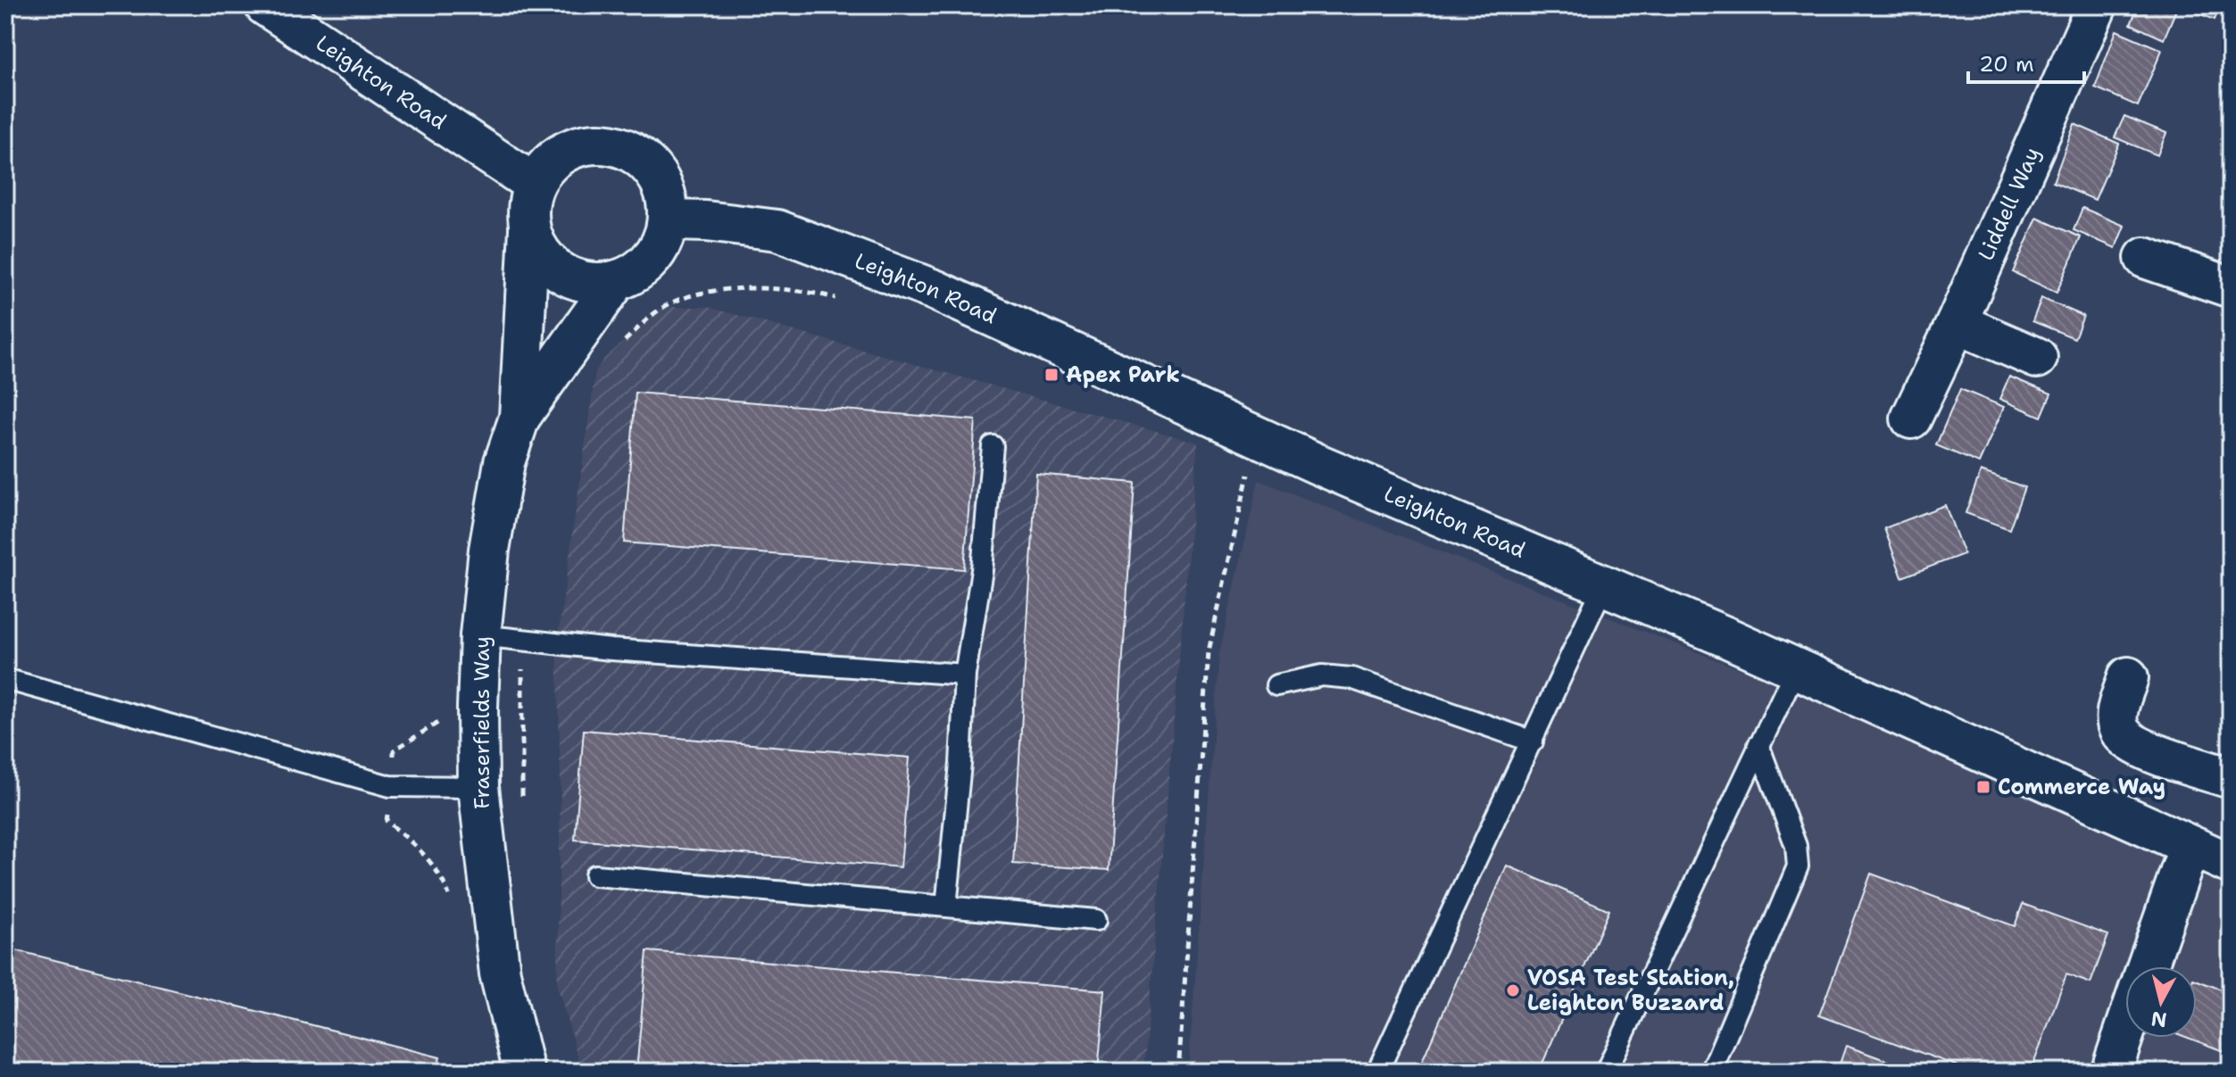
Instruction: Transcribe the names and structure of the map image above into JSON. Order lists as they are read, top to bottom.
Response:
{
  "streets": {
    "street": ["Leighton Road", "Liddell Way", "Fraserfields Way"]
  },
  "crossings": [
    ["Leighton Road", "Fraserfields Way"]
  ],
  "places": {
    "transit": ["Apex Park", "Commerce Way"],
    "other": ["VOSA Test Station, Leighton Buzzard"]
  },
  "scale_bar": "20 m",
  "north": "bottom"
}
